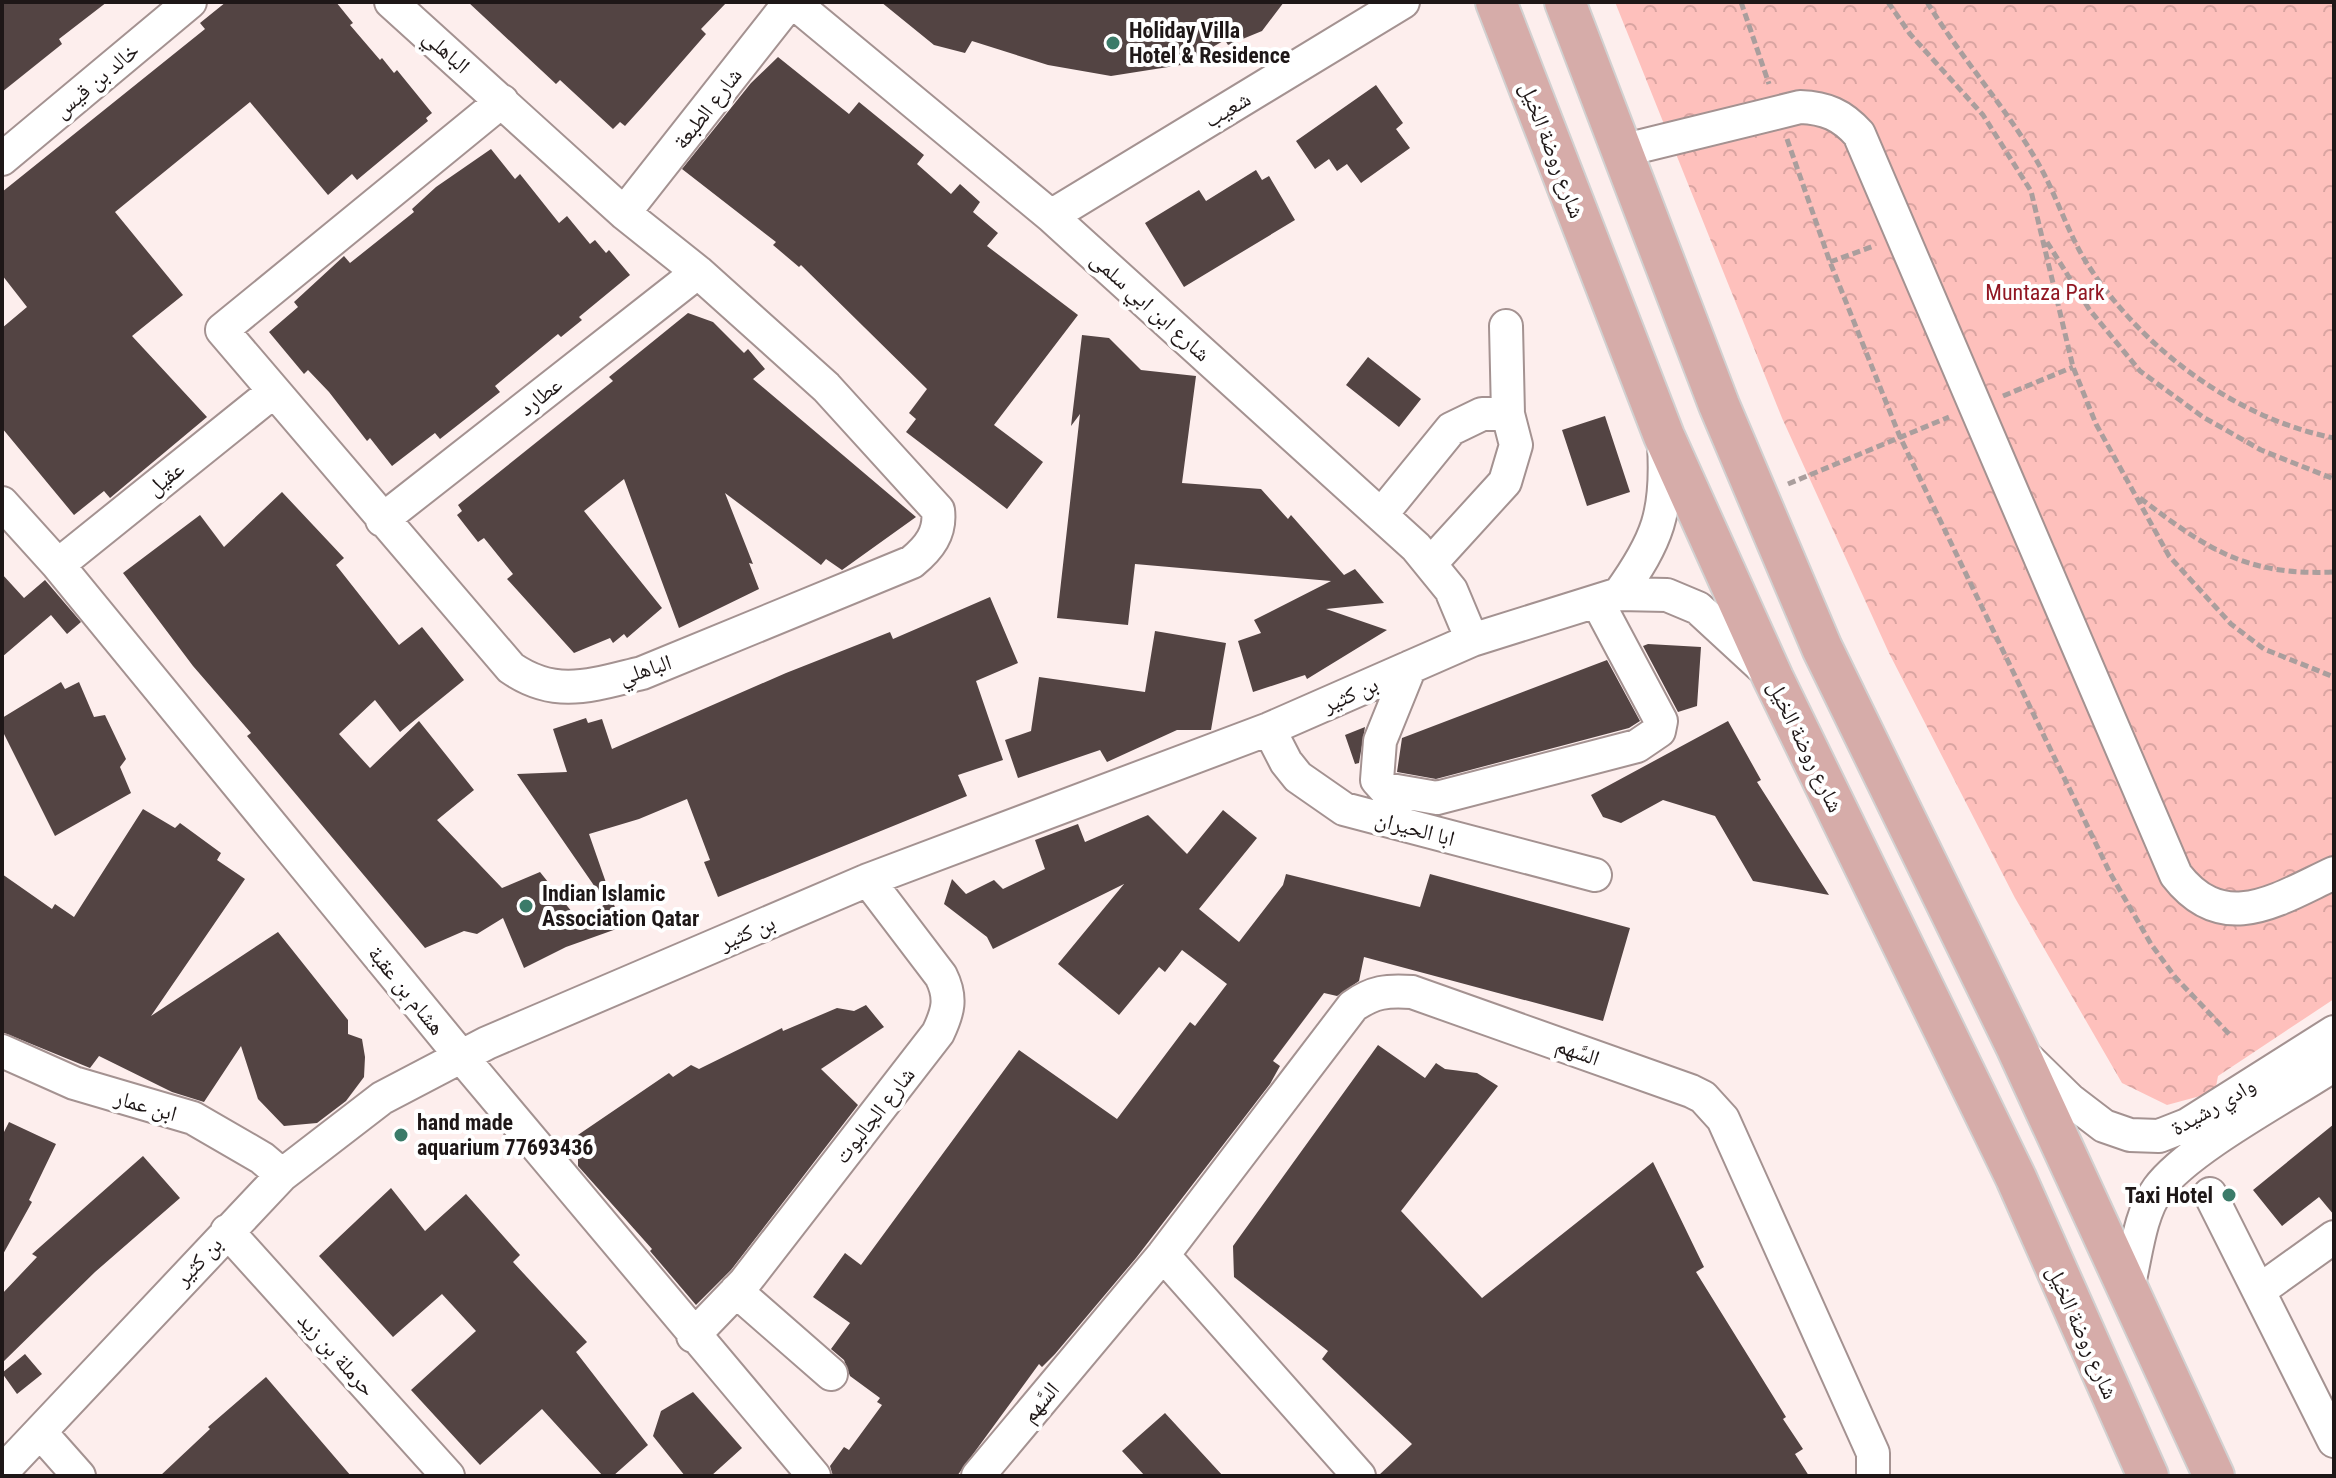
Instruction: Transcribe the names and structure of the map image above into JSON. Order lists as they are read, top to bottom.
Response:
{
  "streets": {
    "main road": ["شارع روضة الخيل"],
    "street": [
      "الباهلي",
      "خالد بن قيس",
      "شارع الطبعة",
      "شعيب",
      "شارع ابن ابي سلمى",
      "عطارد",
      "عقيل",
      "بن كثير",
      "ابا الحيران",
      "هشام بن عقبة",
      "السَّهم",
      "ابن عمار",
      "وادي رشيدة",
      "شارع الجالبوت",
      "حرملة بن زيد"
    ]
  },
  "crossings": [
    ["الباهلي", "شارع الطبعة"],
    ["الباهلي", "عطارد"],
    ["الباهلي", "عقيل"],
    ["شارع الطبعة", "شارع ابن ابي سلمى"],
    ["شعيب", "شارع ابن ابي سلمى"],
    ["شارع روضة الخيل", "بن كثير"],
    ["شارع ابن ابي سلمى", "بن كثير"],
    ["عقيل", "هشام بن عقبة"],
    ["بن كثير", "ابا الحيران"],
    ["بن كثير", "هشام بن عقبة"],
    ["بن كثير", "ابن عمار"],
    ["بن كثير", "شارع الجالبوت"],
    ["بن كثير", "حرملة بن زيد"],
    ["هشام بن عقبة", "شارع الجالبوت"]
  ],
  "parks": ["Muntaza Park"],
  "places": [
    "Holiday Villa Hotel & Residence",
    "Indian Islamic Association Qatar",
    "hand made aquarium 77693436",
    "Taxi Hotel"
  ]
}
